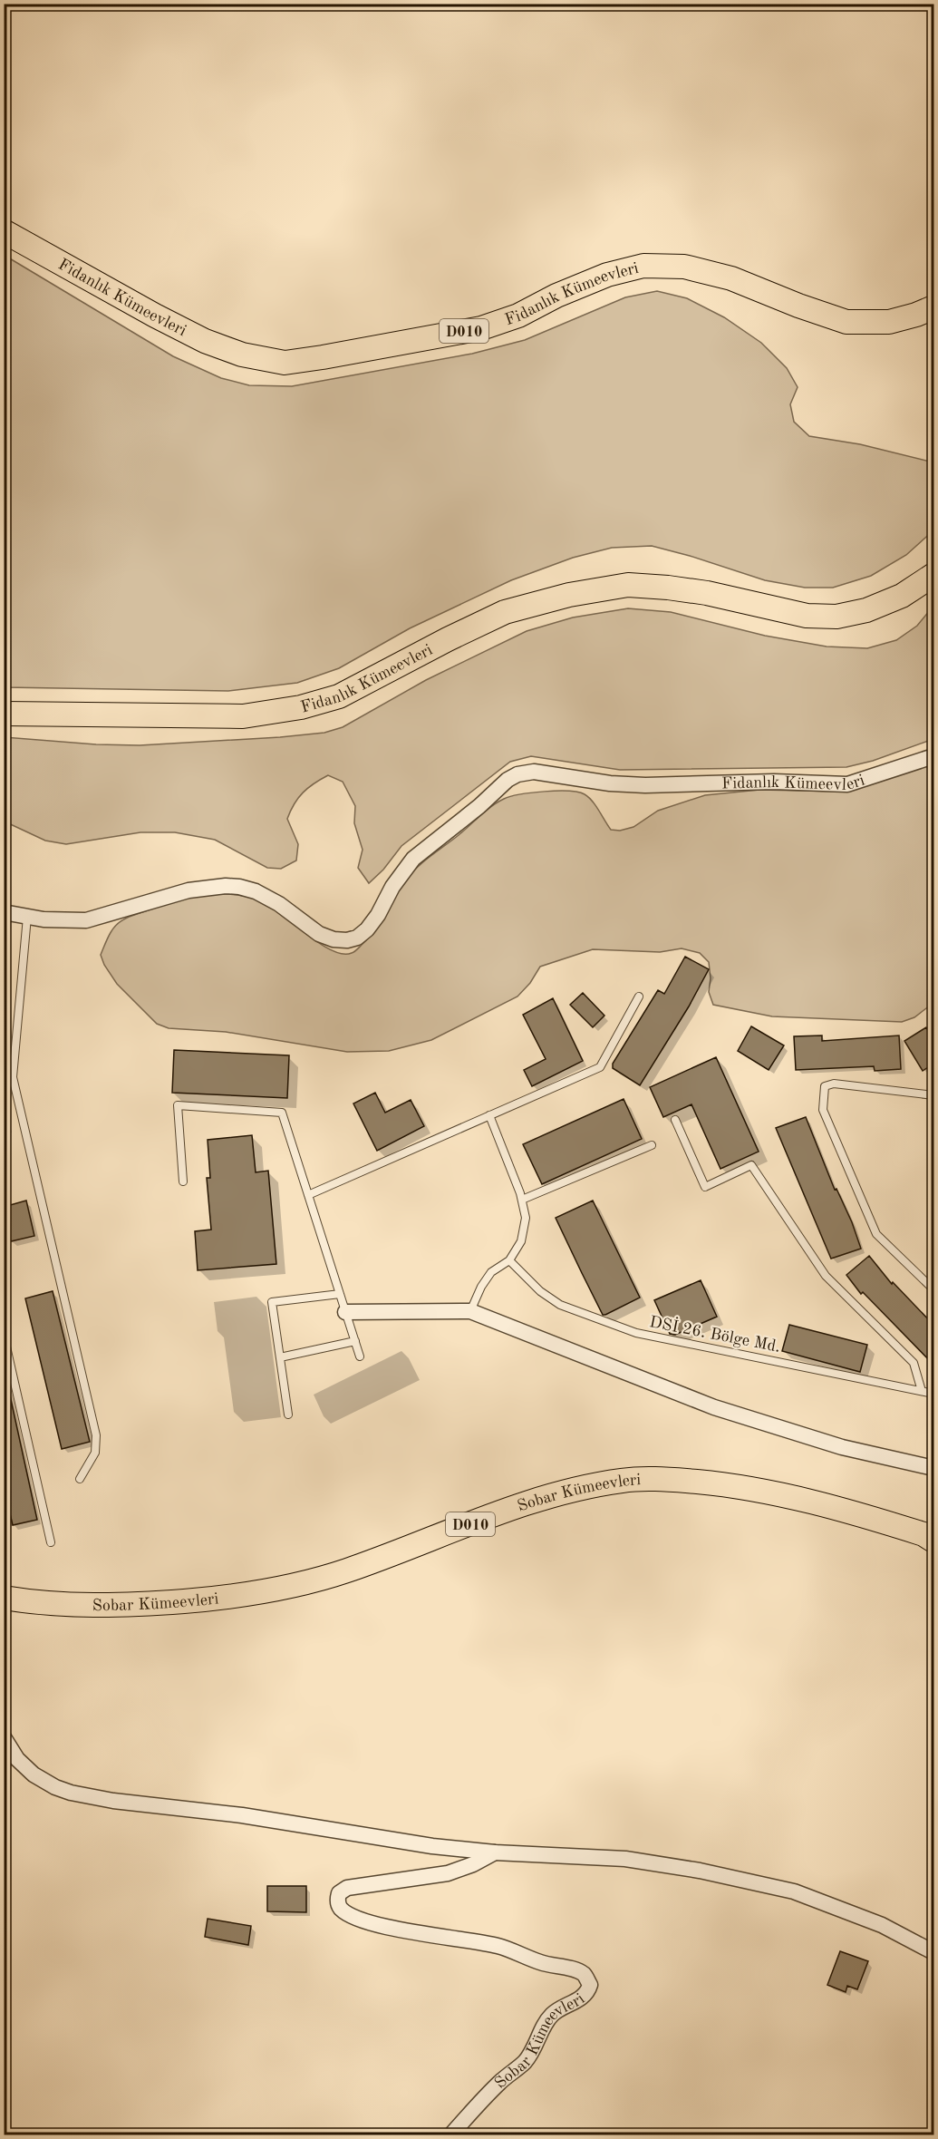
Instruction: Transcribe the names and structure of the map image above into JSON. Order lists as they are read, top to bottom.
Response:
{
  "streets": {
    "main road": ["Fidanlık Kümeevleri", "D010", "Sobar Kümeevleri"],
    "lane": ["DSİ 26. Bölge Md."]
  }
}
